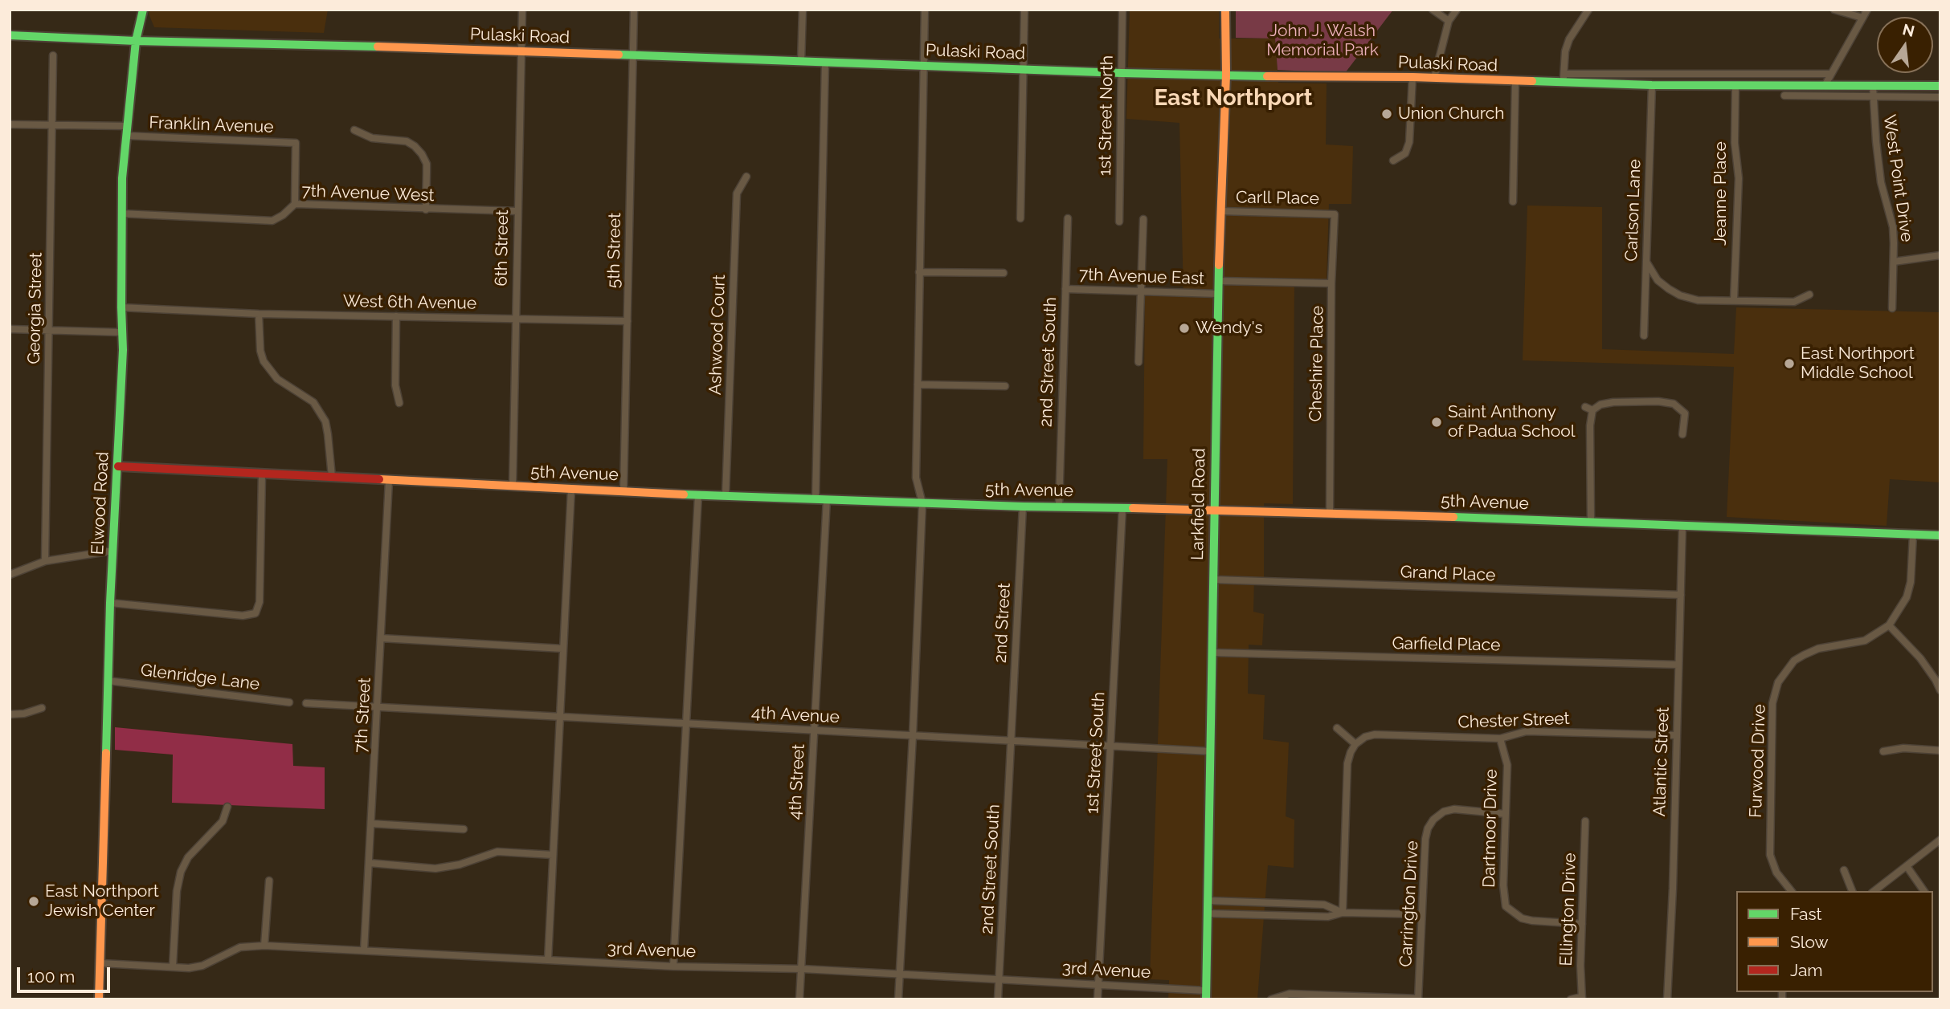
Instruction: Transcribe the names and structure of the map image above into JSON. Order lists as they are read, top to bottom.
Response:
{
  "streets": {
    "main road": [
      "Pulaski Road",
      "5th Avenue",
      "Elwood Road",
      "Larkfield Road"
    ],
    "street": [
      "1st Street North",
      "Franklin Avenue",
      "West Point Drive",
      "7th Avenue West",
      "Jeanne Place",
      "Carll Place",
      "Carlson Lane",
      "6th Street",
      "5th Street",
      "7th Avenue East",
      "West 6th Avenue",
      "Georgia Street",
      "Ashwood Court",
      "2nd Street South",
      "Cheshire Place",
      "Grand Place",
      "2nd Street",
      "Garfield Place",
      "Glenridge Lane",
      "7th Street",
      "4th Avenue",
      "Chester Street",
      "1st Street South",
      "Furwood Drive",
      "Atlantic Street",
      "4th Street",
      "Dartmoor Drive",
      "Carrington Drive",
      "Ellington Drive",
      "3rd Avenue"
    ]
  },
  "crossings": [
    ["Pulaski Road", "1st Street North"],
    ["Pulaski Road", "West Point Drive"],
    ["Pulaski Road", "Jeanne Place"],
    ["Pulaski Road", "Carlson Lane"],
    ["Pulaski Road", "6th Street"],
    ["Pulaski Road", "5th Street"],
    ["Pulaski Road", "Elwood Road"],
    ["Pulaski Road", "Larkfield Road"],
    ["Franklin Avenue", "7th Avenue West"],
    ["Franklin Avenue", "Georgia Street"],
    ["Franklin Avenue", "Elwood Road"],
    ["7th Avenue West", "6th Street"],
    ["7th Avenue West", "Elwood Road"],
    ["Carll Place", "Cheshire Place"],
    ["Carll Place", "Larkfield Road"],
    ["6th Street", "West 6th Avenue"],
    ["6th Street", "5th Avenue"],
    ["5th Street", "West 6th Avenue"],
    ["5th Street", "5th Avenue"],
    ["7th Avenue East", "2nd Street South"],
    ["7th Avenue East", "Larkfield Road"],
    ["West 6th Avenue", "Elwood Road"],
    ["Ashwood Court", "5th Avenue"],
    ["2nd Street South", "5th Avenue"],
    ["2nd Street South", "2nd Street"],
    ["2nd Street South", "4th Avenue"],
    ["2nd Street South", "3rd Avenue"],
    ["Cheshire Place", "5th Avenue"],
    ["5th Avenue", "Elwood Road"],
    ["5th Avenue", "Larkfield Road"],
    ["5th Avenue", "2nd Street"],
    ["5th Avenue", "7th Street"],
    ["5th Avenue", "1st Street South"],
    ["5th Avenue", "Furwood Drive"],
    ["5th Avenue", "Atlantic Street"],
    ["5th Avenue", "4th Street"],
    ["Elwood Road", "Glenridge Lane"],
    ["Elwood Road", "3rd Avenue"],
    ["Larkfield Road", "Grand Place"],
    ["Larkfield Road", "Garfield Place"],
    ["Larkfield Road", "4th Avenue"],
    ["Larkfield Road", "3rd Avenue"],
    ["Grand Place", "Atlantic Street"],
    ["2nd Street", "4th Avenue"],
    ["Garfield Place", "Atlantic Street"],
    ["7th Street", "4th Avenue"],
    ["7th Street", "3rd Avenue"],
    ["4th Avenue", "1st Street South"],
    ["4th Avenue", "4th Street"],
    ["Chester Street", "Atlantic Street"],
    ["Chester Street", "Dartmoor Drive"],
    ["1st Street South", "3rd Avenue"],
    ["4th Street", "3rd Avenue"],
    ["Dartmoor Drive", "Carrington Drive"],
    ["Dartmoor Drive", "Ellington Drive"]
  ],
  "districts": ["East Northport"],
  "parks": ["John J. Walsh Memorial Park"],
  "places": [
    "Union Church",
    "Wendy's",
    "East Northport Middle School",
    "Saint Anthony of Padua School",
    "East Northport Jewish Center"
  ],
  "legend": ["Fast", "Slow", "Jam"],
  "scale_bar": "100 m",
  "north": "top"
}
